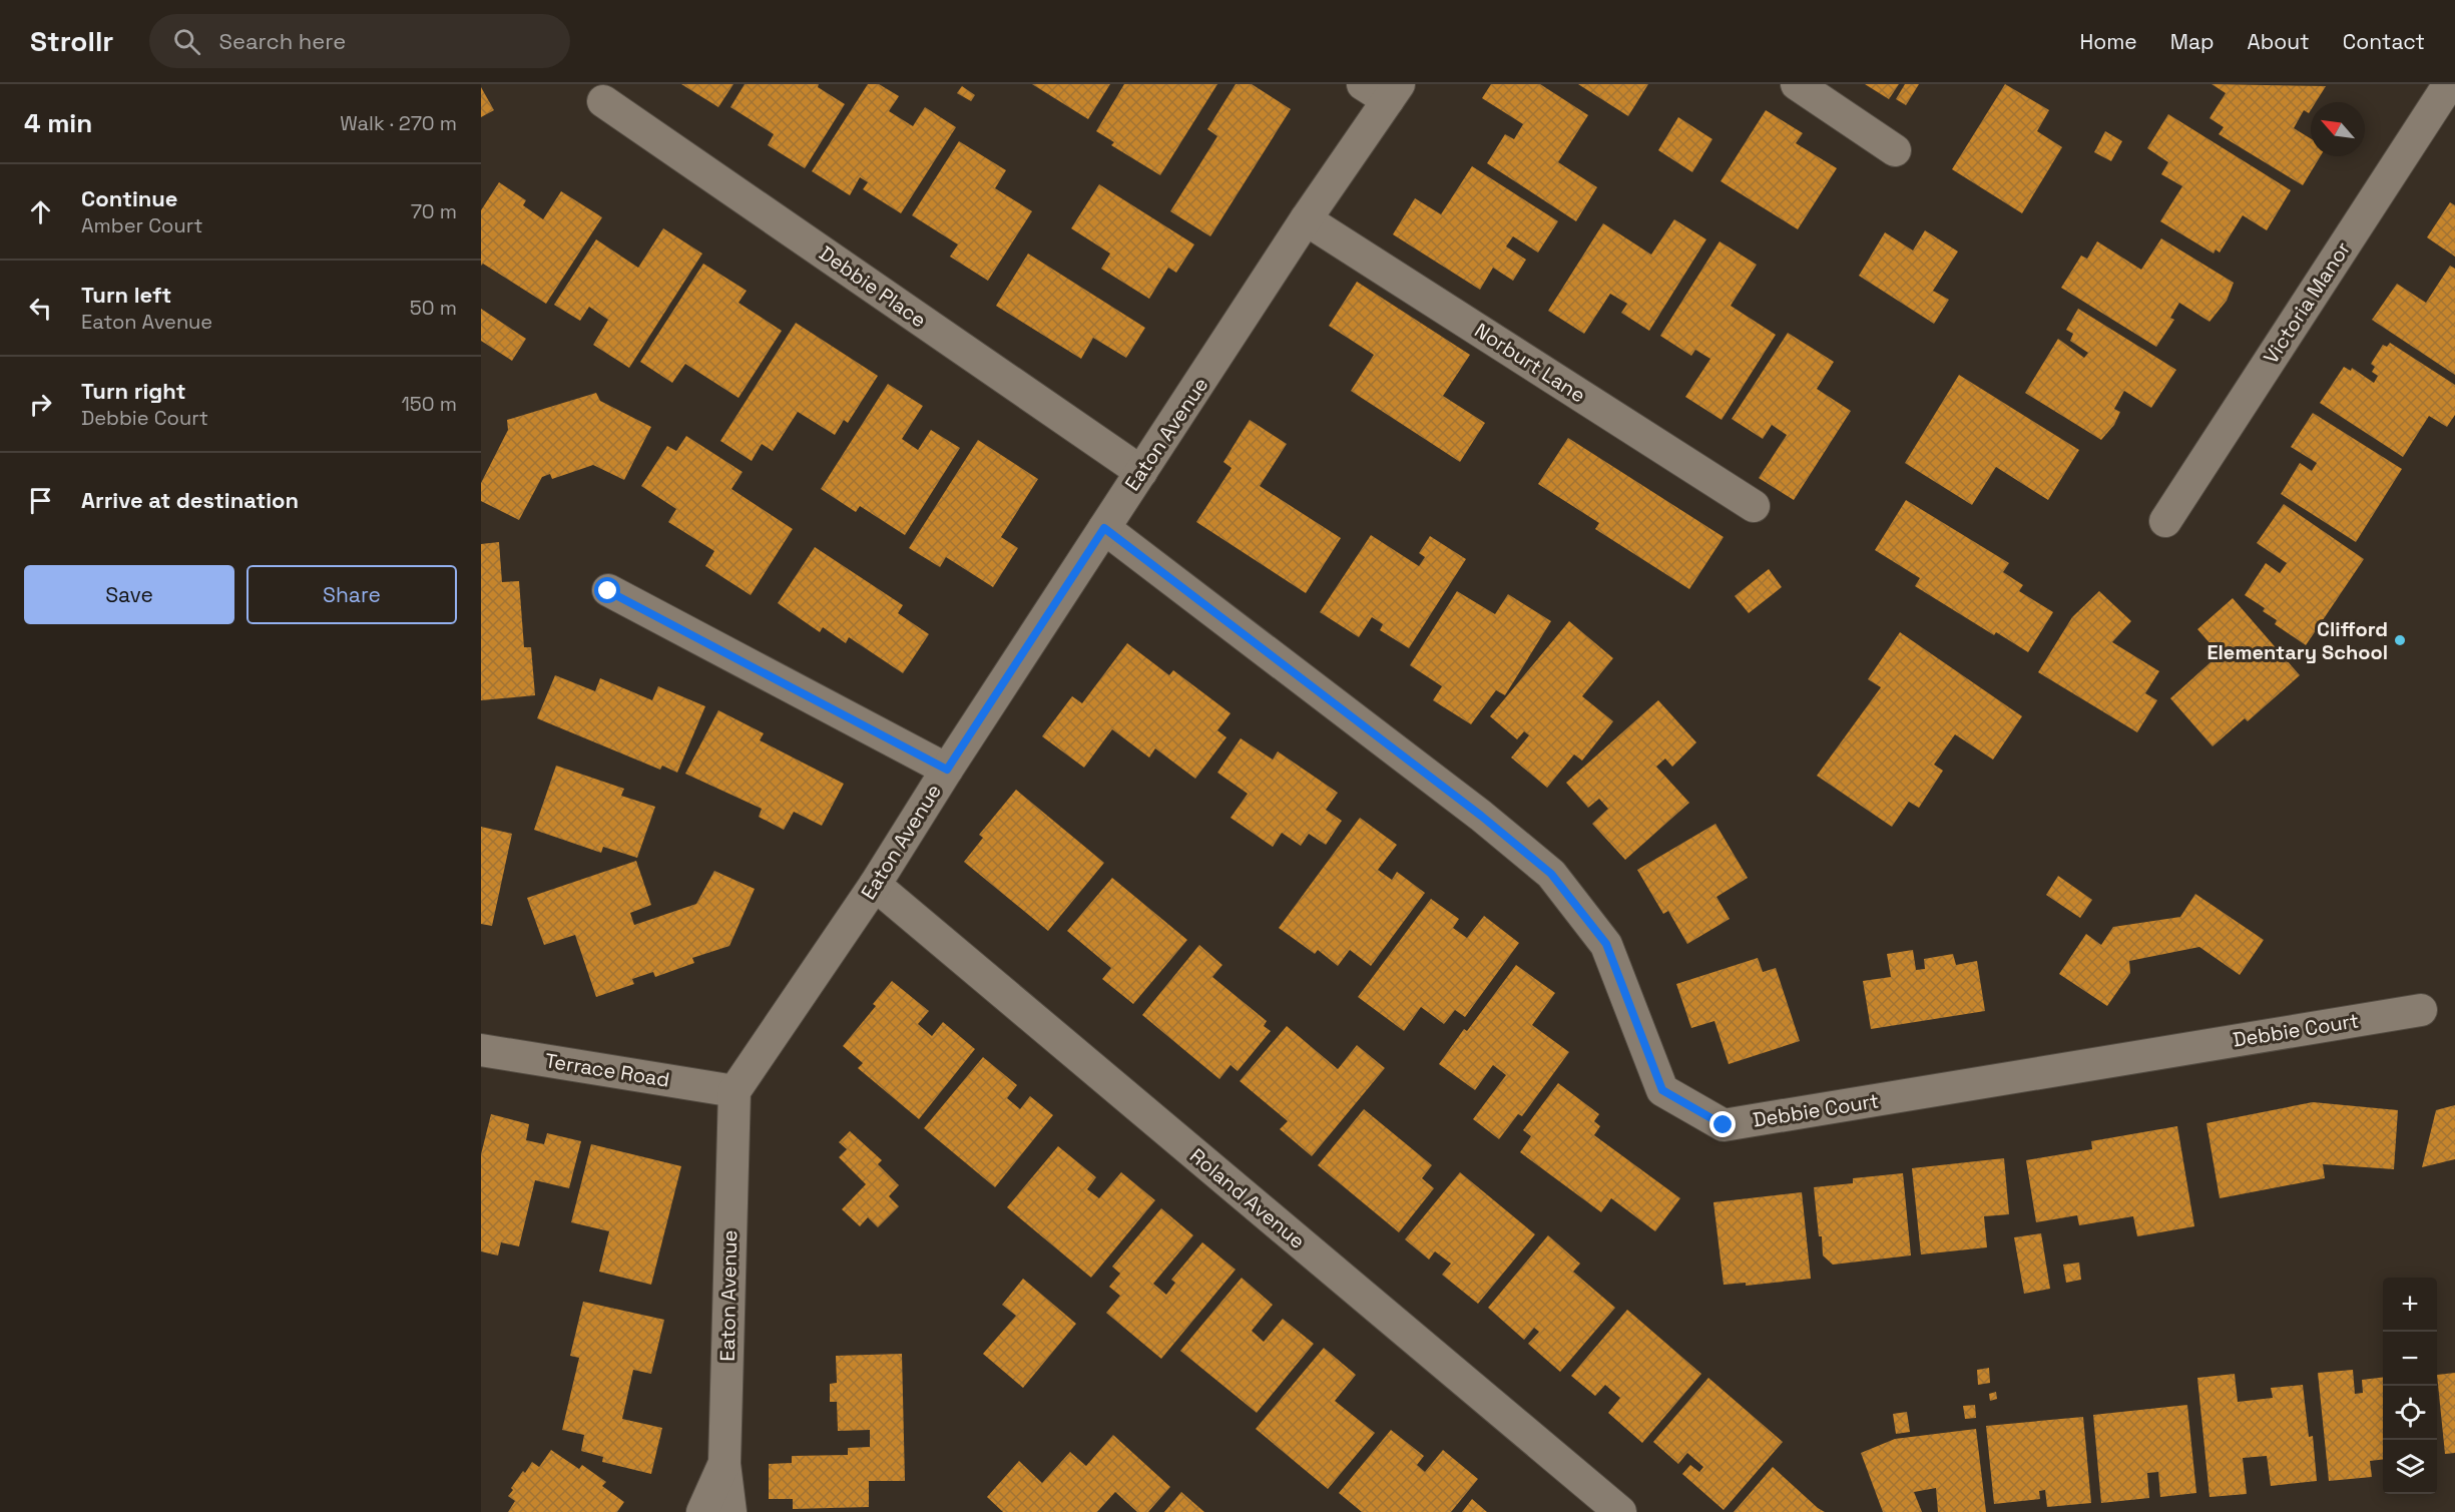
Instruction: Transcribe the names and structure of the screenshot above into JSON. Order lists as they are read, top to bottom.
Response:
{
  "streets": {
    "street": [
      "Debbie Place",
      "Victoria Manor",
      "Norburt Lane",
      "Eaton Avenue",
      "Debbie Court",
      "Terrace Road",
      "Roland Avenue"
    ]
  },
  "crossings": [
    ["Debbie Place", "Eaton Avenue"],
    ["Norburt Lane", "Eaton Avenue"],
    ["Eaton Avenue", "Debbie Court"],
    ["Eaton Avenue", "Terrace Road"],
    ["Eaton Avenue", "Roland Avenue"]
  ],
  "places": ["Clifford Elementary School"],
  "north": "top left",
  "page": {
    "header": "Strollr",
    "search": "Search here",
    "nav": [
      "Home",
      "Map",
      "About",
      "Contact"
    ],
    "heading": ["4 min", "Walk · 270 m"],
    "list": [
      ["Continue", "Amber Court", "70 m"],
      ["Turn left", "Eaton Avenue", "50 m"],
      ["Turn right", "Debbie Court", "150 m"],
      "Arrive at destination"
    ],
    "buttons": ["Save", "Share"],
    "map_buttons": ["+", "−"]
  }
}
